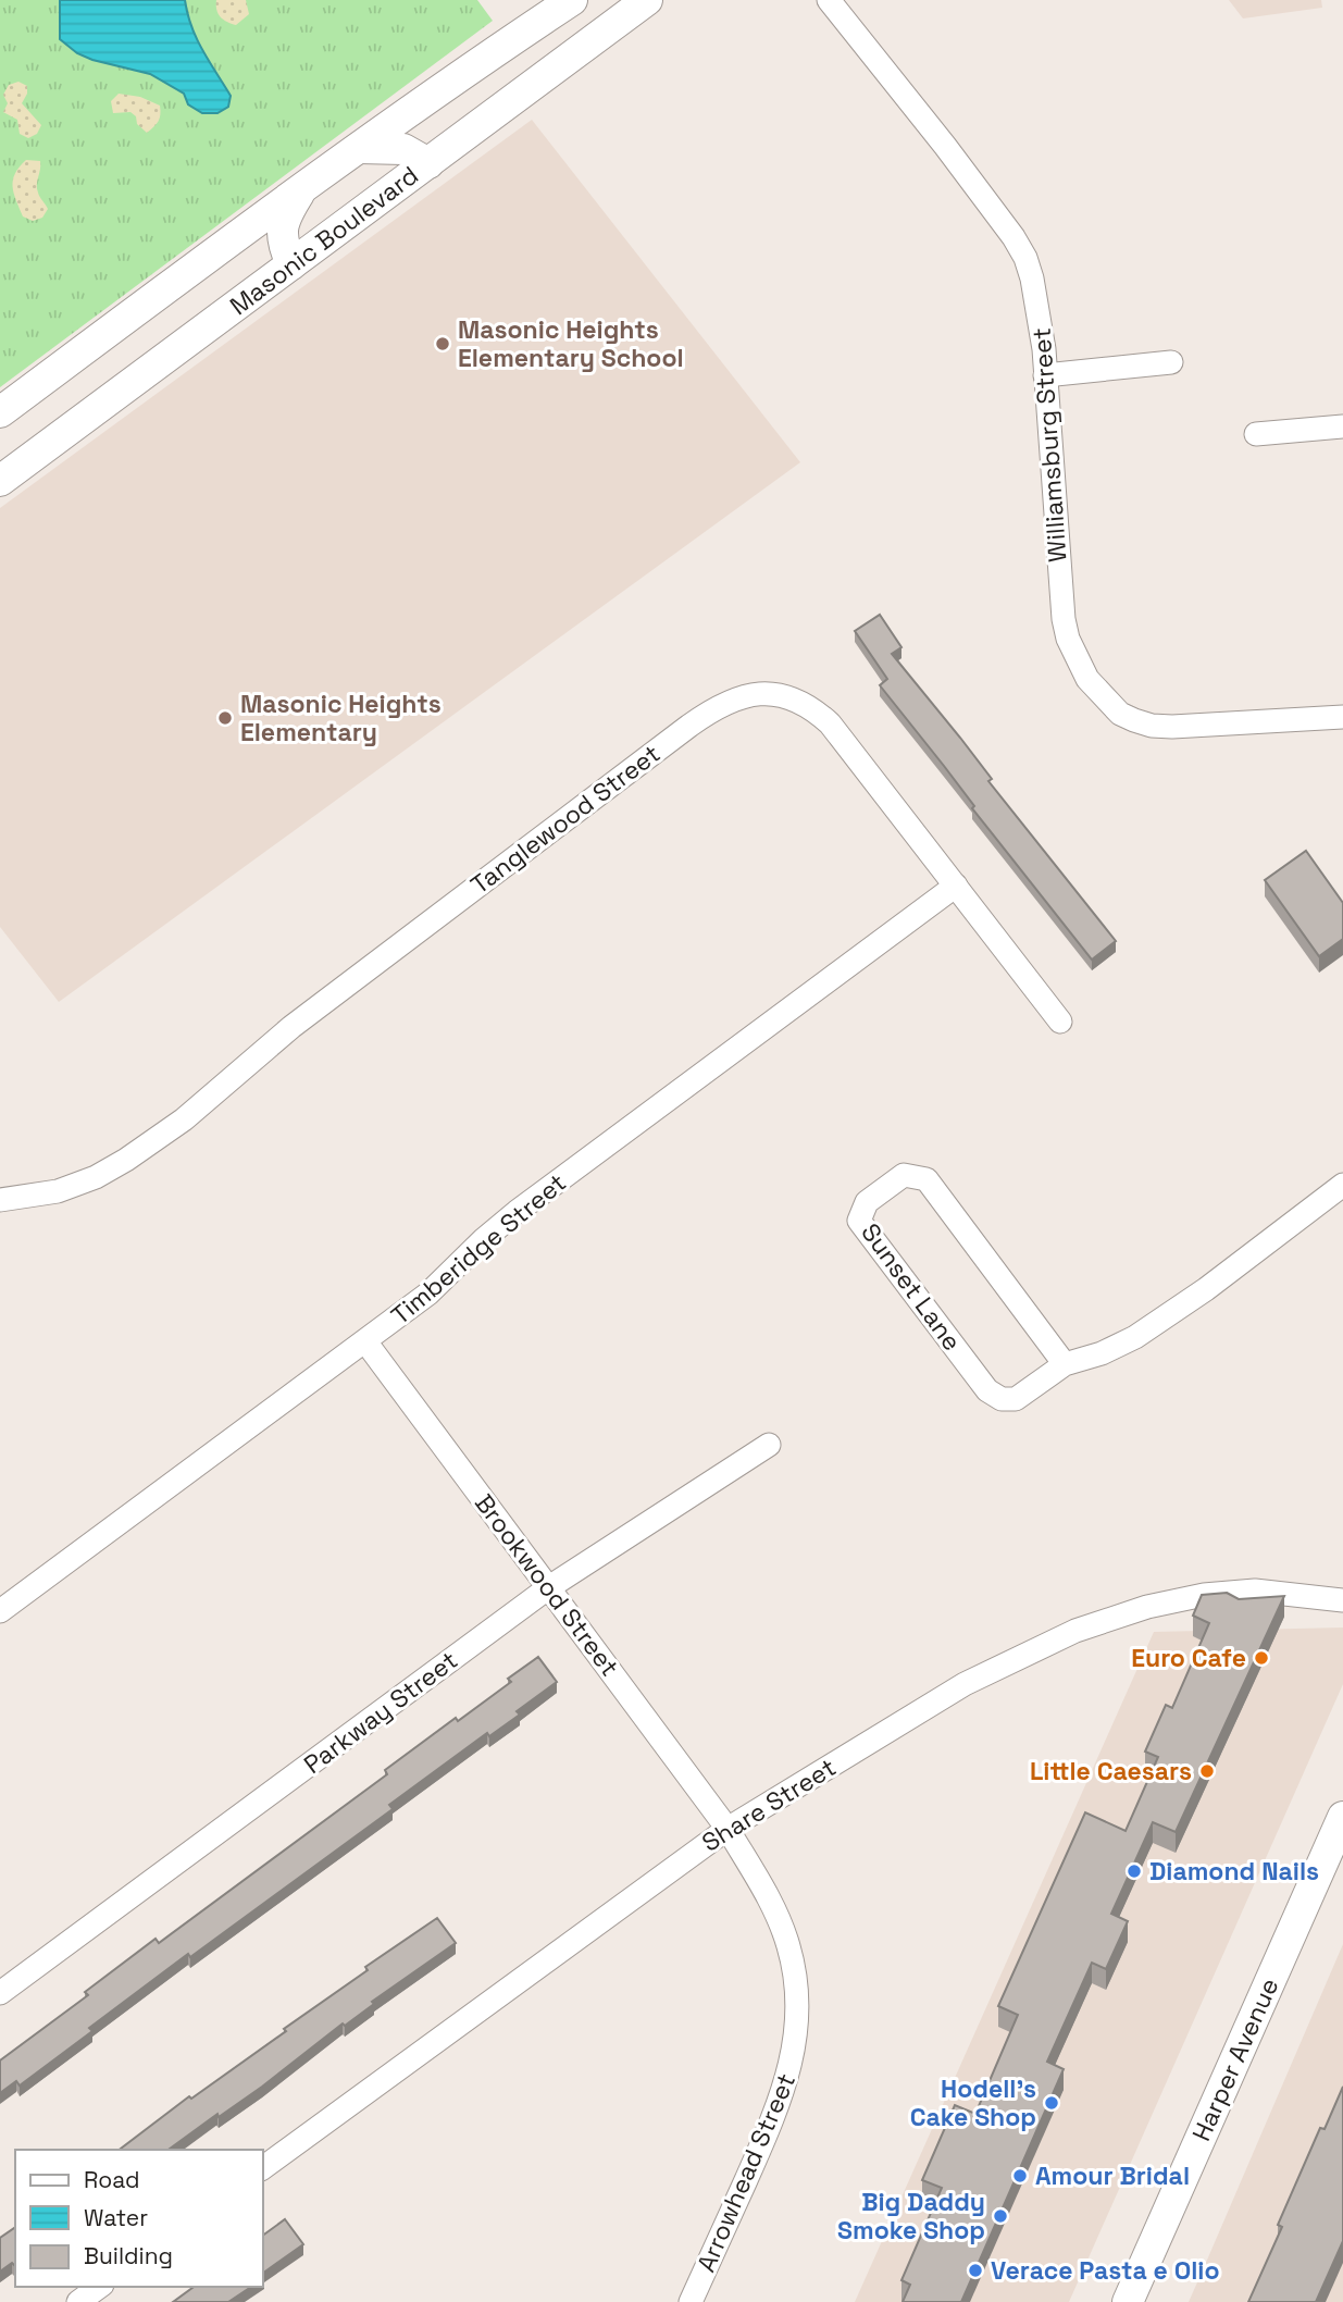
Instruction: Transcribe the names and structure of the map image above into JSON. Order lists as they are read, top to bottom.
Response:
{
  "streets": {
    "main road": ["Masonic Boulevard", "Harper Avenue"],
    "street": [
      "Williamsburg Street",
      "Tanglewood Street",
      "Timberidge Street",
      "Sunset Lane",
      "Brookwood Street",
      "Parkway Street",
      "Share Street",
      "Arrowhead Street"
    ]
  },
  "crossings": [
    ["Tanglewood Street", "Timberidge Street"],
    ["Timberidge Street", "Brookwood Street"],
    ["Brookwood Street", "Parkway Street"],
    ["Brookwood Street", "Share Street"],
    ["Brookwood Street", "Arrowhead Street"],
    ["Share Street", "Arrowhead Street"]
  ],
  "places": [
    "Masonic Heights Elementary School",
    "Masonic Heights Elementary",
    "Euro Cafe",
    "Little Caesars",
    "Diamond Nails",
    "Hodell's Cake Shop",
    "Amour Bridal",
    "Big Daddy Smoke Shop",
    "Verace Pasta e Olio"
  ],
  "legend": ["Road", "Water", "Building"]
}
